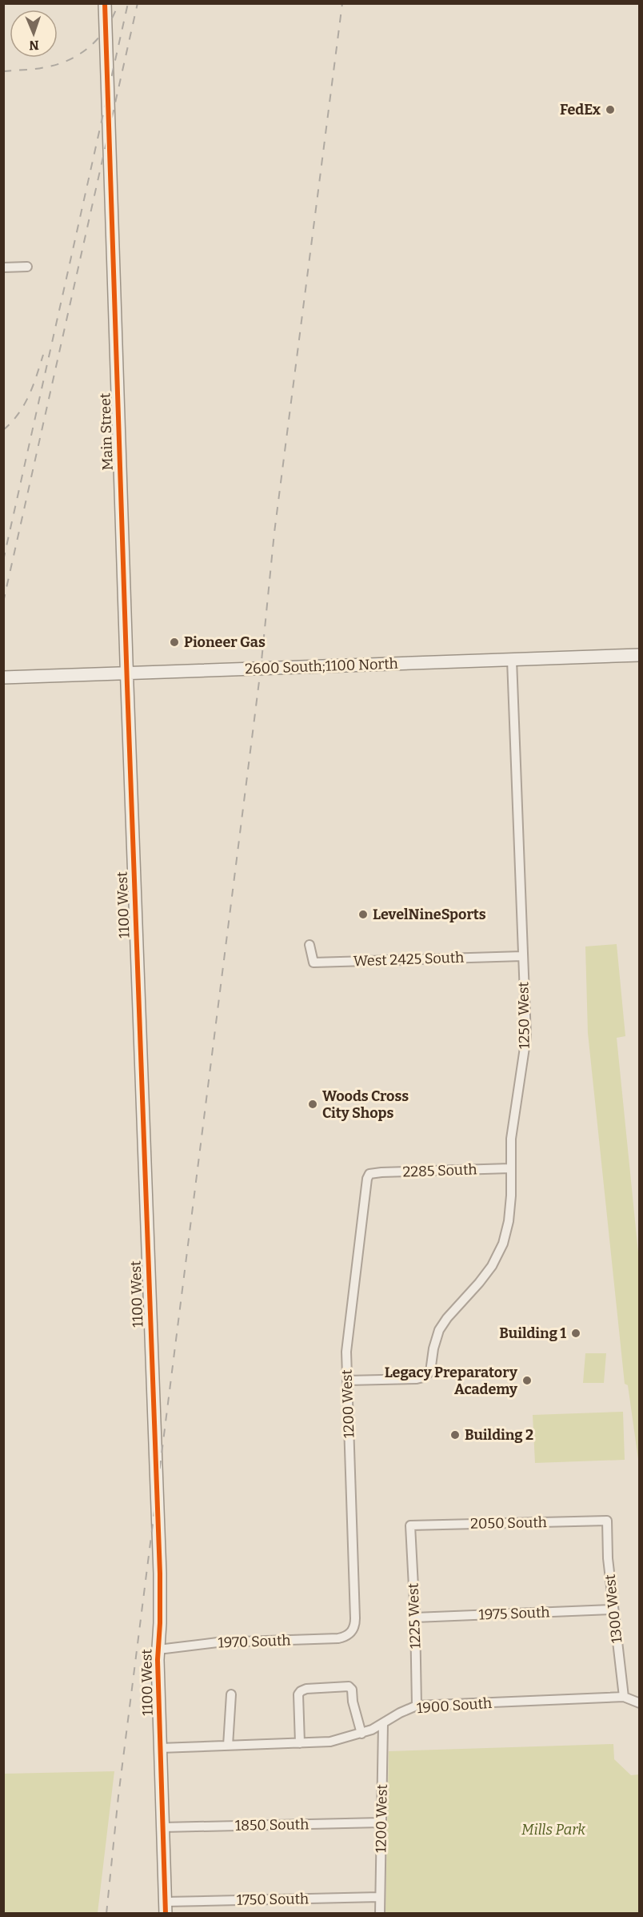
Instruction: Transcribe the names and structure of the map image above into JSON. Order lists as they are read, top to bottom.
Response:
{
  "streets": {
    "street": [
      "Main Street",
      "2600 South;1100 North",
      "1100 West",
      "West 2425 South",
      "1250 West",
      "2285 South",
      "1200 West",
      "2050 South",
      "1300 West",
      "1975 South",
      "1225 West",
      "1970 South",
      "1900 South",
      "1850 South",
      "1750 South"
    ]
  },
  "crossings": [
    ["Main Street", "2600 South;1100 North"],
    ["Main Street", "1100 West"],
    ["2600 South;1100 North", "1100 West"],
    ["2600 South;1100 North", "1250 West"],
    ["1100 West", "1970 South"],
    ["1100 West", "1900 South"],
    ["1100 West", "1850 South"],
    ["1100 West", "1750 South"],
    ["West 2425 South", "1250 West"],
    ["1250 West", "2285 South"],
    ["1250 West", "1200 West"],
    ["2285 South", "1200 West"],
    ["1200 West", "1970 South"],
    ["1200 West", "1900 South"],
    ["1200 West", "1850 South"],
    ["1200 West", "1750 South"],
    ["2050 South", "1300 West"],
    ["2050 South", "1225 West"],
    ["1300 West", "1975 South"],
    ["1300 West", "1900 South"],
    ["1975 South", "1225 West"],
    ["1225 West", "1900 South"]
  ],
  "parks": ["Mills Park"],
  "places": [
    "FedEx",
    "Pioneer Gas",
    "LevelNineSports",
    "Woods Cross City Shops",
    "Building 1",
    "Legacy Preparatory Academy",
    "Building 2"
  ],
  "north": "bottom"
}
